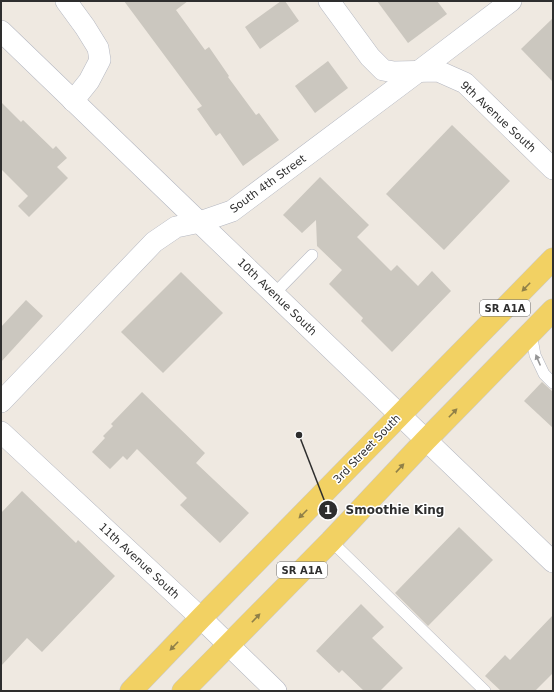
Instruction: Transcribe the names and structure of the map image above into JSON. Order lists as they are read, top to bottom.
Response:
{
  "streets": {
    "main road": ["SR A1A", "3rd Street South"],
    "street": [
      "9th Avenue South",
      "South 4th Street",
      "10th Avenue South",
      "11th Avenue South"
    ]
  },
  "crossings": [
    ["9th Avenue South", "South 4th Street"],
    ["South 4th Street", "10th Avenue South"],
    ["10th Avenue South", "SR A1A"],
    ["10th Avenue South", "3rd Street South"],
    ["SR A1A", "11th Avenue South"],
    ["3rd Street South", "11th Avenue South"]
  ],
  "places": ["Smoothie King"]
}
